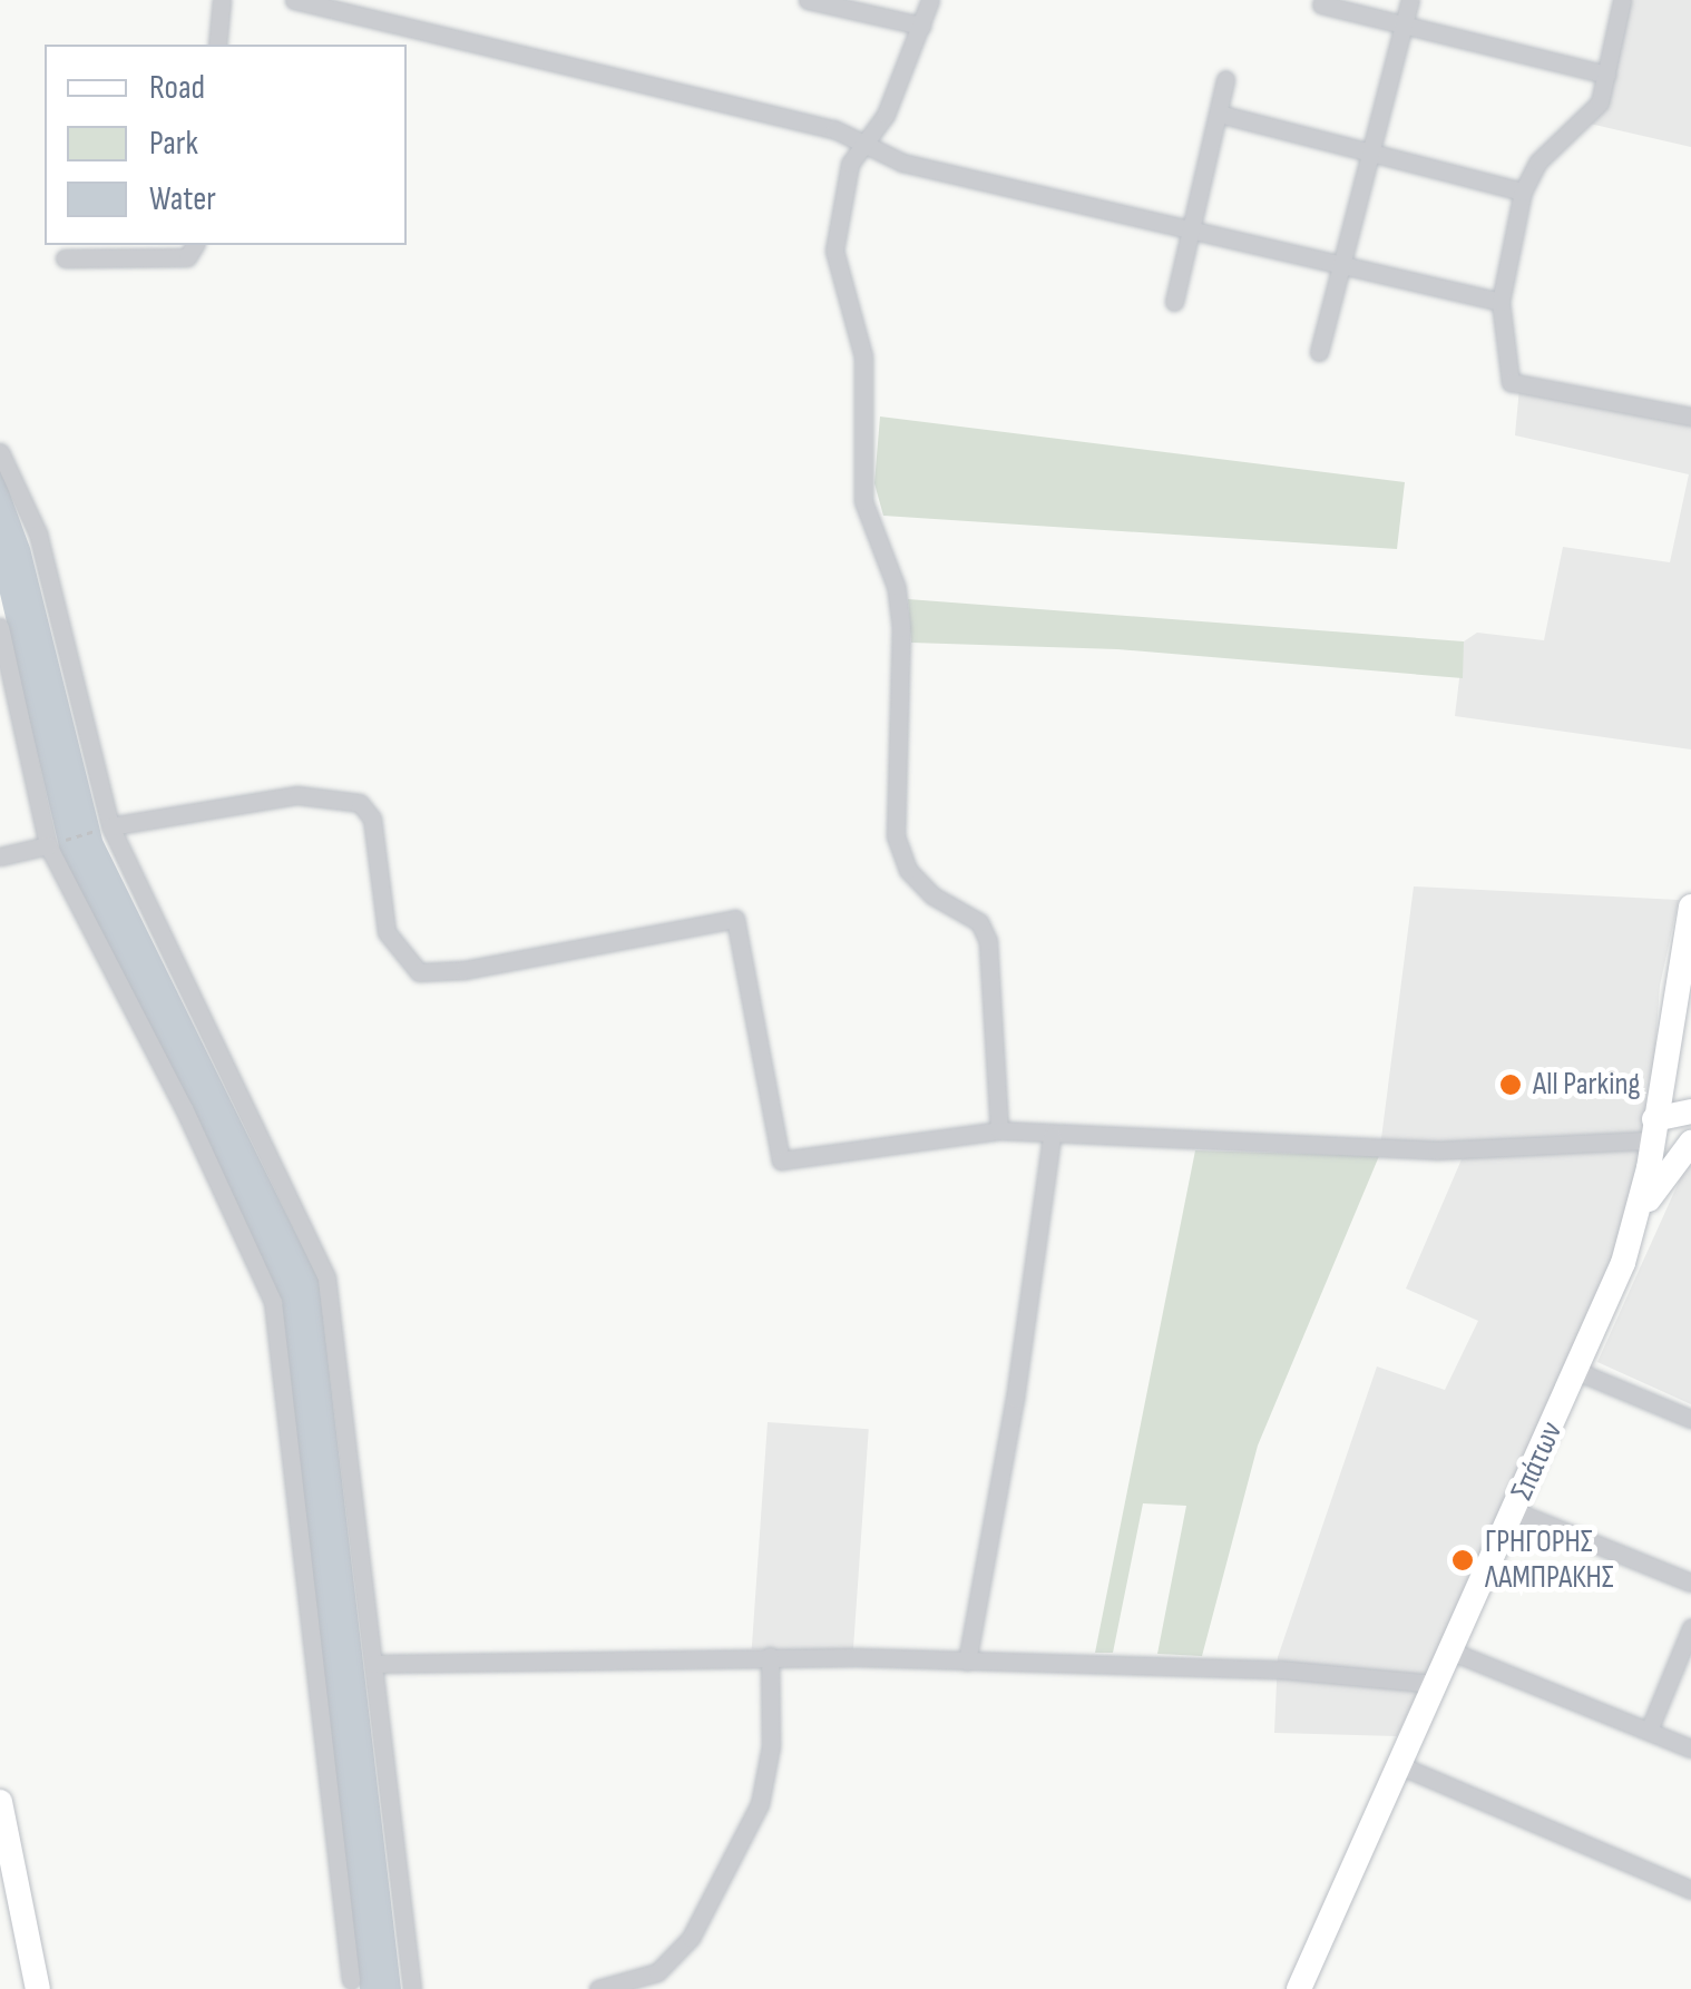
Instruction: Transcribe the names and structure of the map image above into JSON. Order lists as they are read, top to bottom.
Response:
{
  "streets": {
    "main road": ["Σπάτων"]
  },
  "places": ["All Parking", "ΓΡΗΓΟΡΗΣ ΛΑΜΠΡΑΚΗΣ"],
  "legend": ["Road", "Park", "Water"]
}
